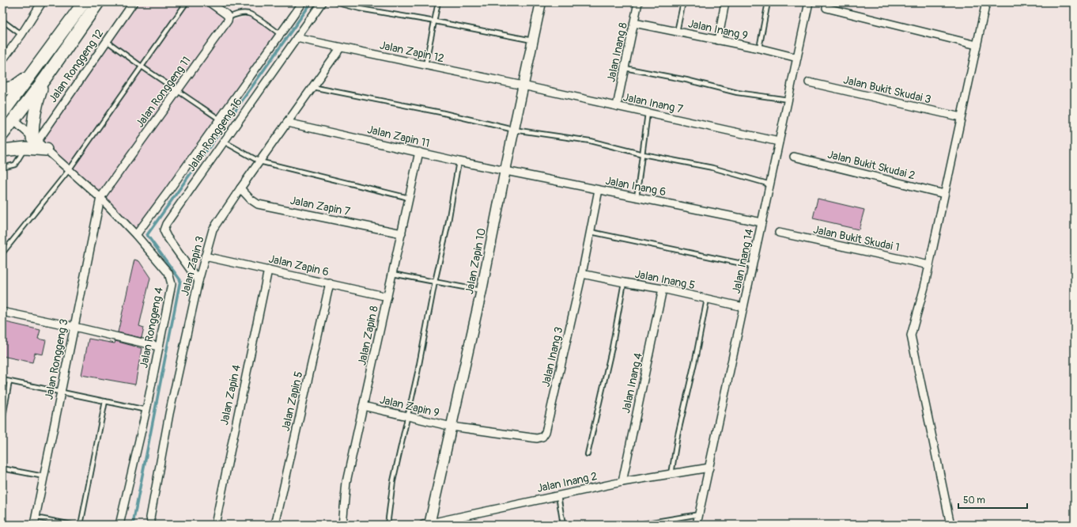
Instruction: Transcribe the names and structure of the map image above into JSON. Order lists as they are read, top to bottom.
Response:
{
  "streets": {
    "street": [
      "Jalan Inang 9",
      "Jalan Zapin 12",
      "Jalan Inang 8",
      "Jalan Ronggeng 12",
      "Jalan Bukit Skudai 3",
      "Jalan Ronggeng 11",
      "Jalan Inang 7",
      "Jalan Ronggeng 16",
      "Jalan Zapin 11",
      "Jalan Bukit Skudai 2",
      "Jalan Inang 6",
      "Jalan Zapin 7",
      "Jalan Bukit Skudai 1",
      "Jalan Zapin 10",
      "Jalan Inang 14",
      "Jalan Zapin 6",
      "Jalan Zapin 3",
      "Jalan Inang 5",
      "Jalan Ronggeng 4",
      "Jalan Zapin 8",
      "Jalan Inang 3",
      "Jalan Ronggeng 3",
      "Jalan Inang 4",
      "Jalan Zapin 4",
      "Jalan Zapin 5",
      "Jalan Zapin 9",
      "Jalan Inang 2"
    ]
  },
  "crossings": [
    ["Jalan Inang 9", "Jalan Inang 8"],
    ["Jalan Inang 9", "Jalan Inang 14"],
    ["Jalan Zapin 12", "Jalan Inang 7"],
    ["Jalan Zapin 12", "Jalan Ronggeng 16"],
    ["Jalan Zapin 12", "Jalan Zapin 10"],
    ["Jalan Zapin 12", "Jalan Zapin 3"],
    ["Jalan Inang 8", "Jalan Inang 7"],
    ["Jalan Ronggeng 12", "Jalan Ronggeng 4"],
    ["Jalan Ronggeng 11", "Jalan Ronggeng 4"],
    ["Jalan Ronggeng 11", "Jalan Ronggeng 3"],
    ["Jalan Inang 7", "Jalan Zapin 10"],
    ["Jalan Inang 7", "Jalan Inang 14"],
    ["Jalan Ronggeng 16", "Jalan Zapin 3"],
    ["Jalan Ronggeng 16", "Jalan Ronggeng 4"],
    ["Jalan Zapin 11", "Jalan Inang 6"],
    ["Jalan Zapin 11", "Jalan Zapin 10"],
    ["Jalan Zapin 11", "Jalan Zapin 3"],
    ["Jalan Zapin 11", "Jalan Zapin 8"],
    ["Jalan Inang 6", "Jalan Zapin 10"],
    ["Jalan Inang 6", "Jalan Inang 14"],
    ["Jalan Inang 6", "Jalan Inang 3"],
    ["Jalan Zapin 7", "Jalan Zapin 3"],
    ["Jalan Zapin 7", "Jalan Zapin 8"],
    ["Jalan Zapin 10", "Jalan Inang 3"],
    ["Jalan Zapin 10", "Jalan Zapin 9"],
    ["Jalan Zapin 10", "Jalan Inang 2"],
    ["Jalan Inang 14", "Jalan Inang 5"],
    ["Jalan Inang 14", "Jalan Inang 2"],
    ["Jalan Zapin 6", "Jalan Zapin 3"],
    ["Jalan Zapin 6", "Jalan Zapin 8"],
    ["Jalan Zapin 6", "Jalan Zapin 4"],
    ["Jalan Zapin 6", "Jalan Zapin 5"],
    ["Jalan Inang 5", "Jalan Inang 3"],
    ["Jalan Inang 5", "Jalan Inang 4"],
    ["Jalan Ronggeng 4", "Jalan Ronggeng 3"],
    ["Jalan Zapin 8", "Jalan Zapin 9"],
    ["Jalan Inang 3", "Jalan Zapin 9"],
    ["Jalan Inang 4", "Jalan Inang 2"]
  ],
  "scale_bar": "50 m"
}
